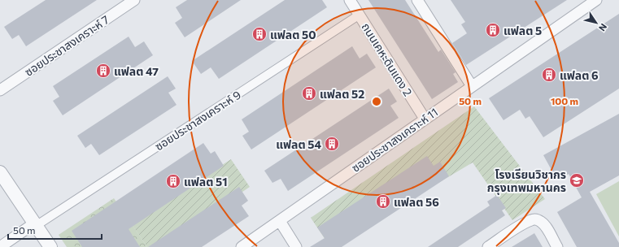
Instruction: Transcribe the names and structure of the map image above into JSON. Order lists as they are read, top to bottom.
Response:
{
  "streets": {
    "street": [
      "ซอยประชาสงเคราะห์ 7",
      "ถนนเคหะดินแดง 2",
      "ซอยประชาสงเคราะห์ 9",
      "ซอยประชาสงเคราะห์ 11"
    ]
  },
  "crossings": [
    ["ถนนเคหะดินแดง 2", "ซอยประชาสงเคราะห์ 9"],
    ["ถนนเคหะดินแดง 2", "ซอยประชาสงเคราะห์ 11"]
  ],
  "places": {
    "building": [
      "แฟลต 5",
      "แฟลต 50",
      "แฟลต 47",
      "แฟลต 6",
      "แฟลต 52",
      "แฟลต 54",
      "แฟลต 51",
      "แฟลต 56"
    ],
    "school or university": ["โรงเรียนวิชากร กรุงเทพมหานคร"]
  },
  "scale_bar": "50 m",
  "north": "bottom right",
  "rings": ["50 m", "100 m"]
}
